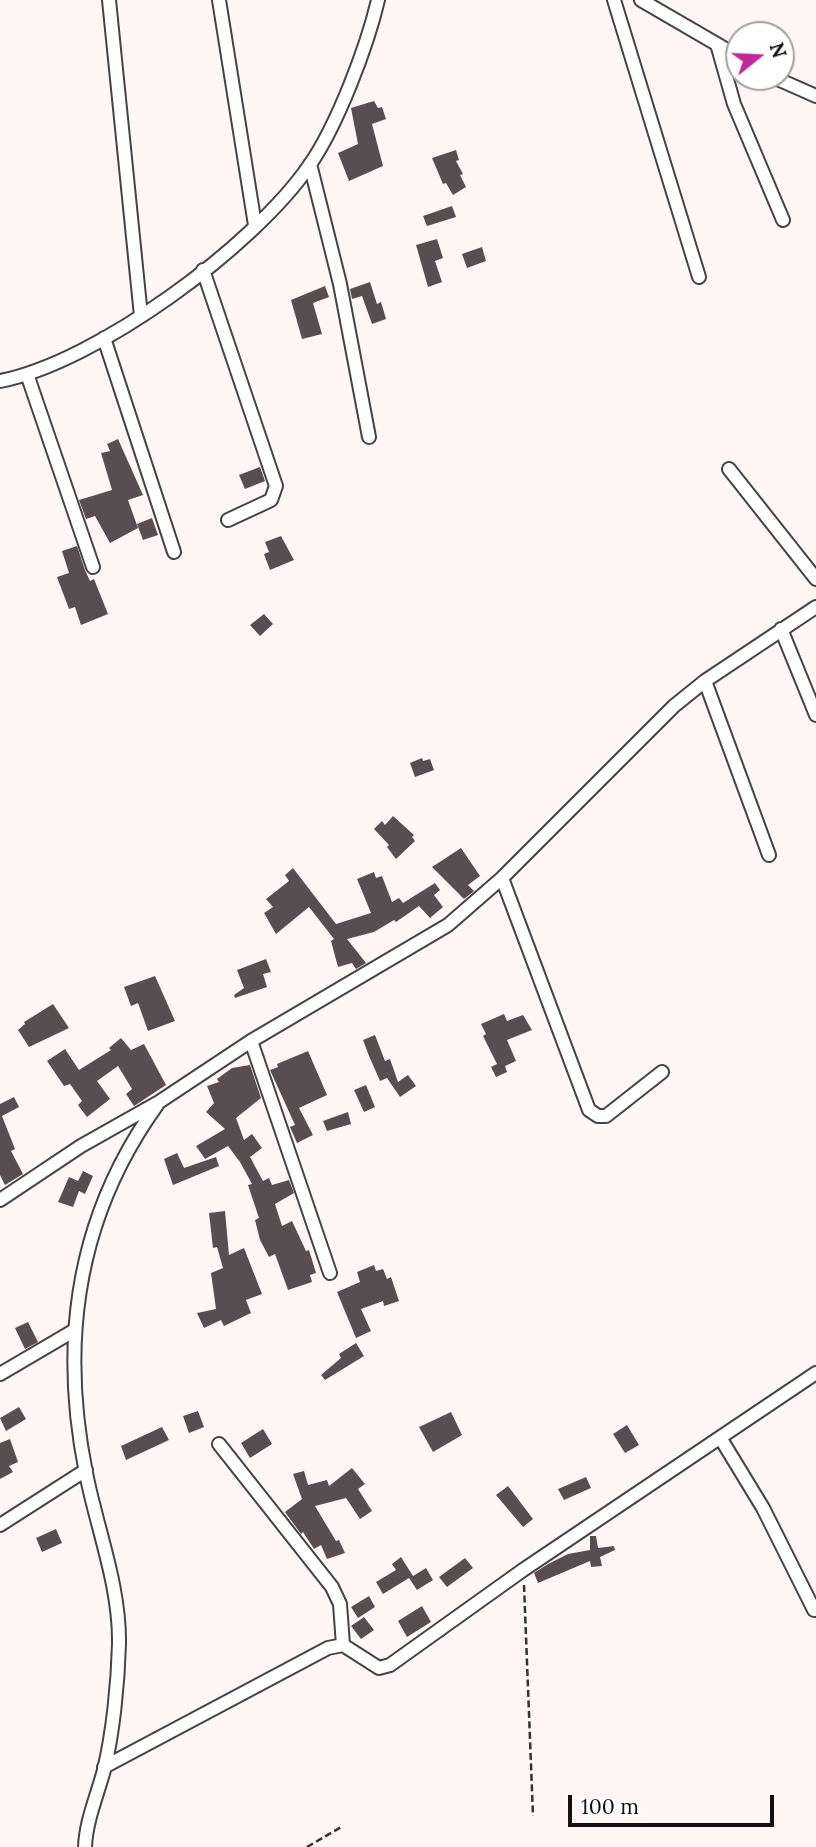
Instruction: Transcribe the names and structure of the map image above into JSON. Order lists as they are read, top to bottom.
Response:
{
  "scale_bar": "100 m",
  "north": "right"
}
